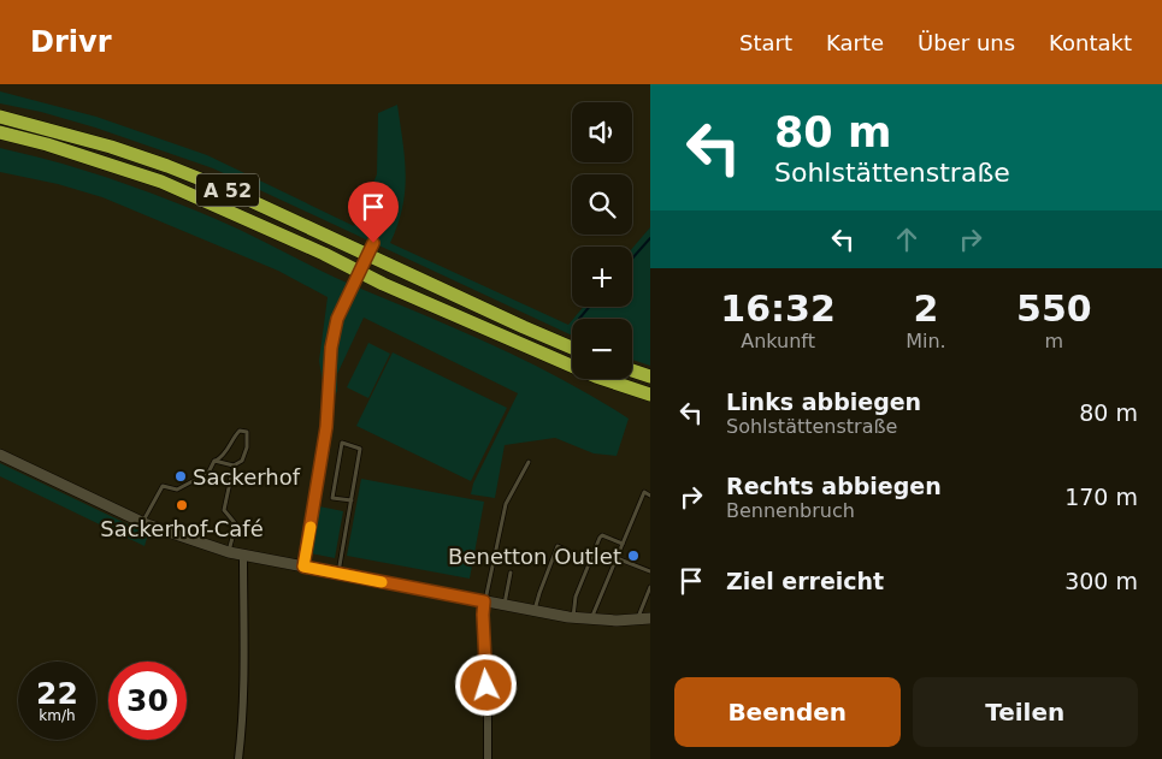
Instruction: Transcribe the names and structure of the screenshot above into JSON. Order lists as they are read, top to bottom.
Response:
{
  "streets": {
    "highway": ["A 52"]
  },
  "places": ["Sackerhof", "Sackerhof-Café", "Benetton Outlet"],
  "page": {
    "header": "Drivr",
    "nav": [
      "Start",
      "Karte",
      "Über uns",
      "Kontakt"
    ],
    "turn": ["80 m", "Sohlstättenstraße"],
    "map_buttons": ["+", "−"],
    "eta": [
      "16:32",
      "Ankunft",
      "2",
      "Min.",
      "550",
      "m"
    ],
    "list": [
      {
        "name": "Links abbiegen",
        "note": "Sohlstättenstraße",
        "value": "80 m"
      },
      {
        "name": "Rechts abbiegen",
        "note": "Bennenbruch",
        "value": "170 m"
      },
      {
        "name": "Ziel erreicht",
        "value": "300 m"
      }
    ],
    "speed": "22 km/h",
    "limit": "30",
    "buttons": ["Beenden", "Teilen"]
  }
}
